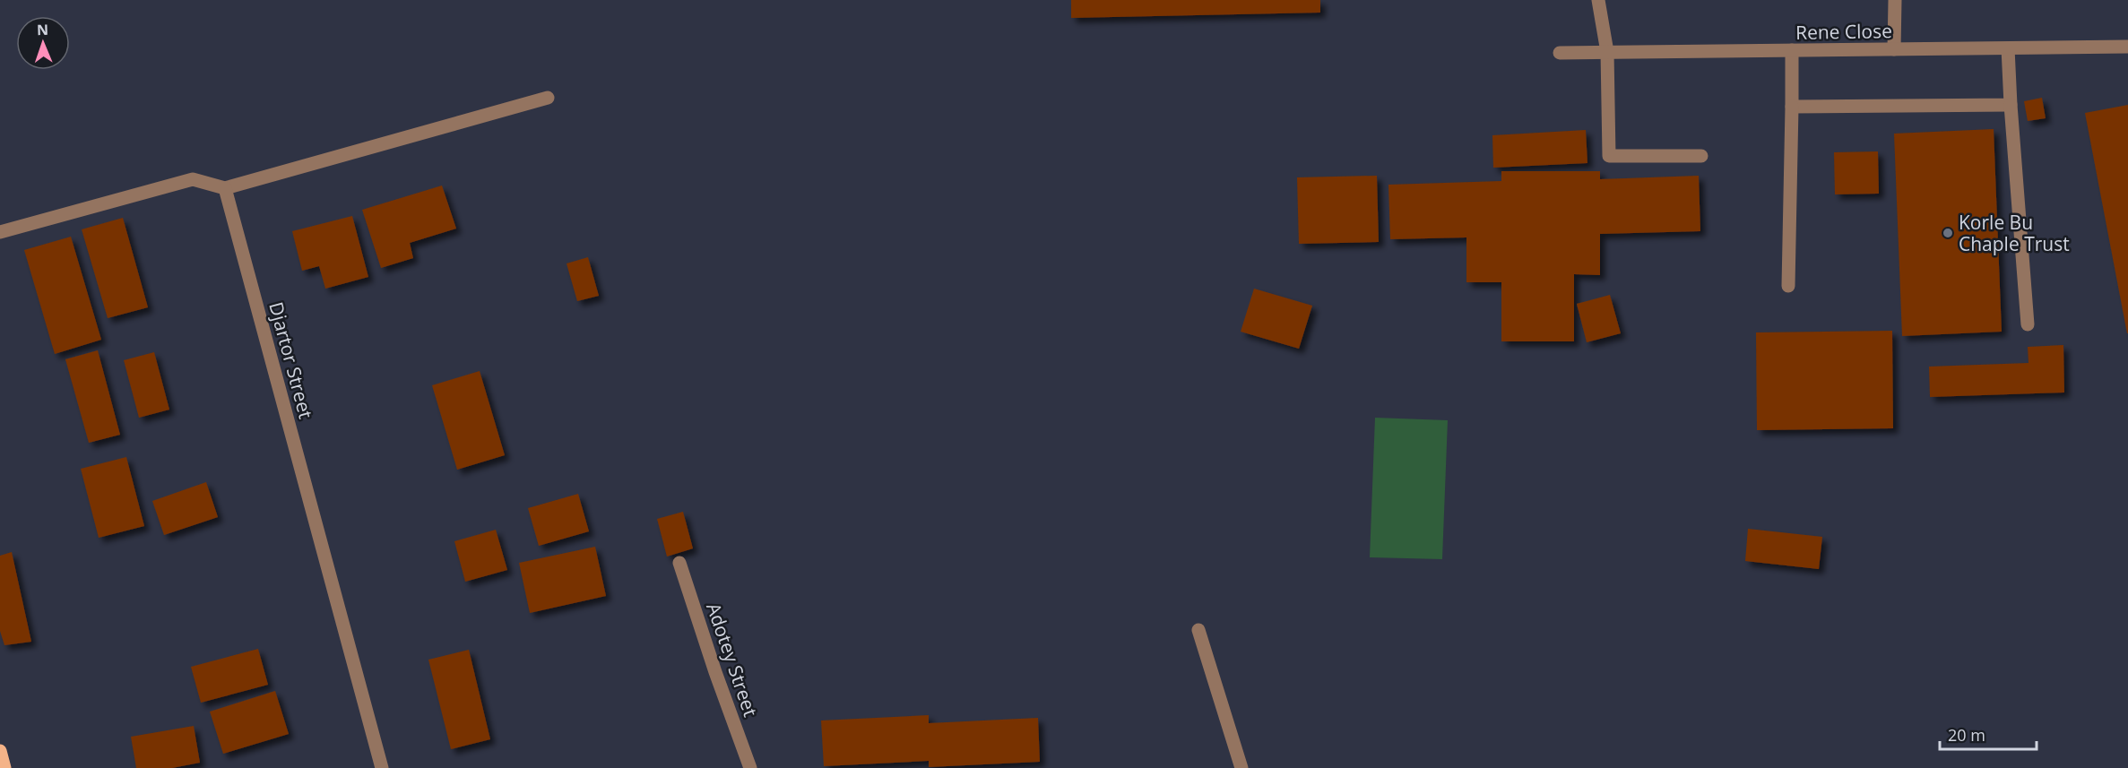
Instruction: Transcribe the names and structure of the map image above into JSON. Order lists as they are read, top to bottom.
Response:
{
  "streets": {
    "street": ["Rene Close", "Djartor Street", "Adotey Street"]
  },
  "places": ["Korle Bu Chaple Trust"],
  "scale_bar": "20 m",
  "north": "top"
}
